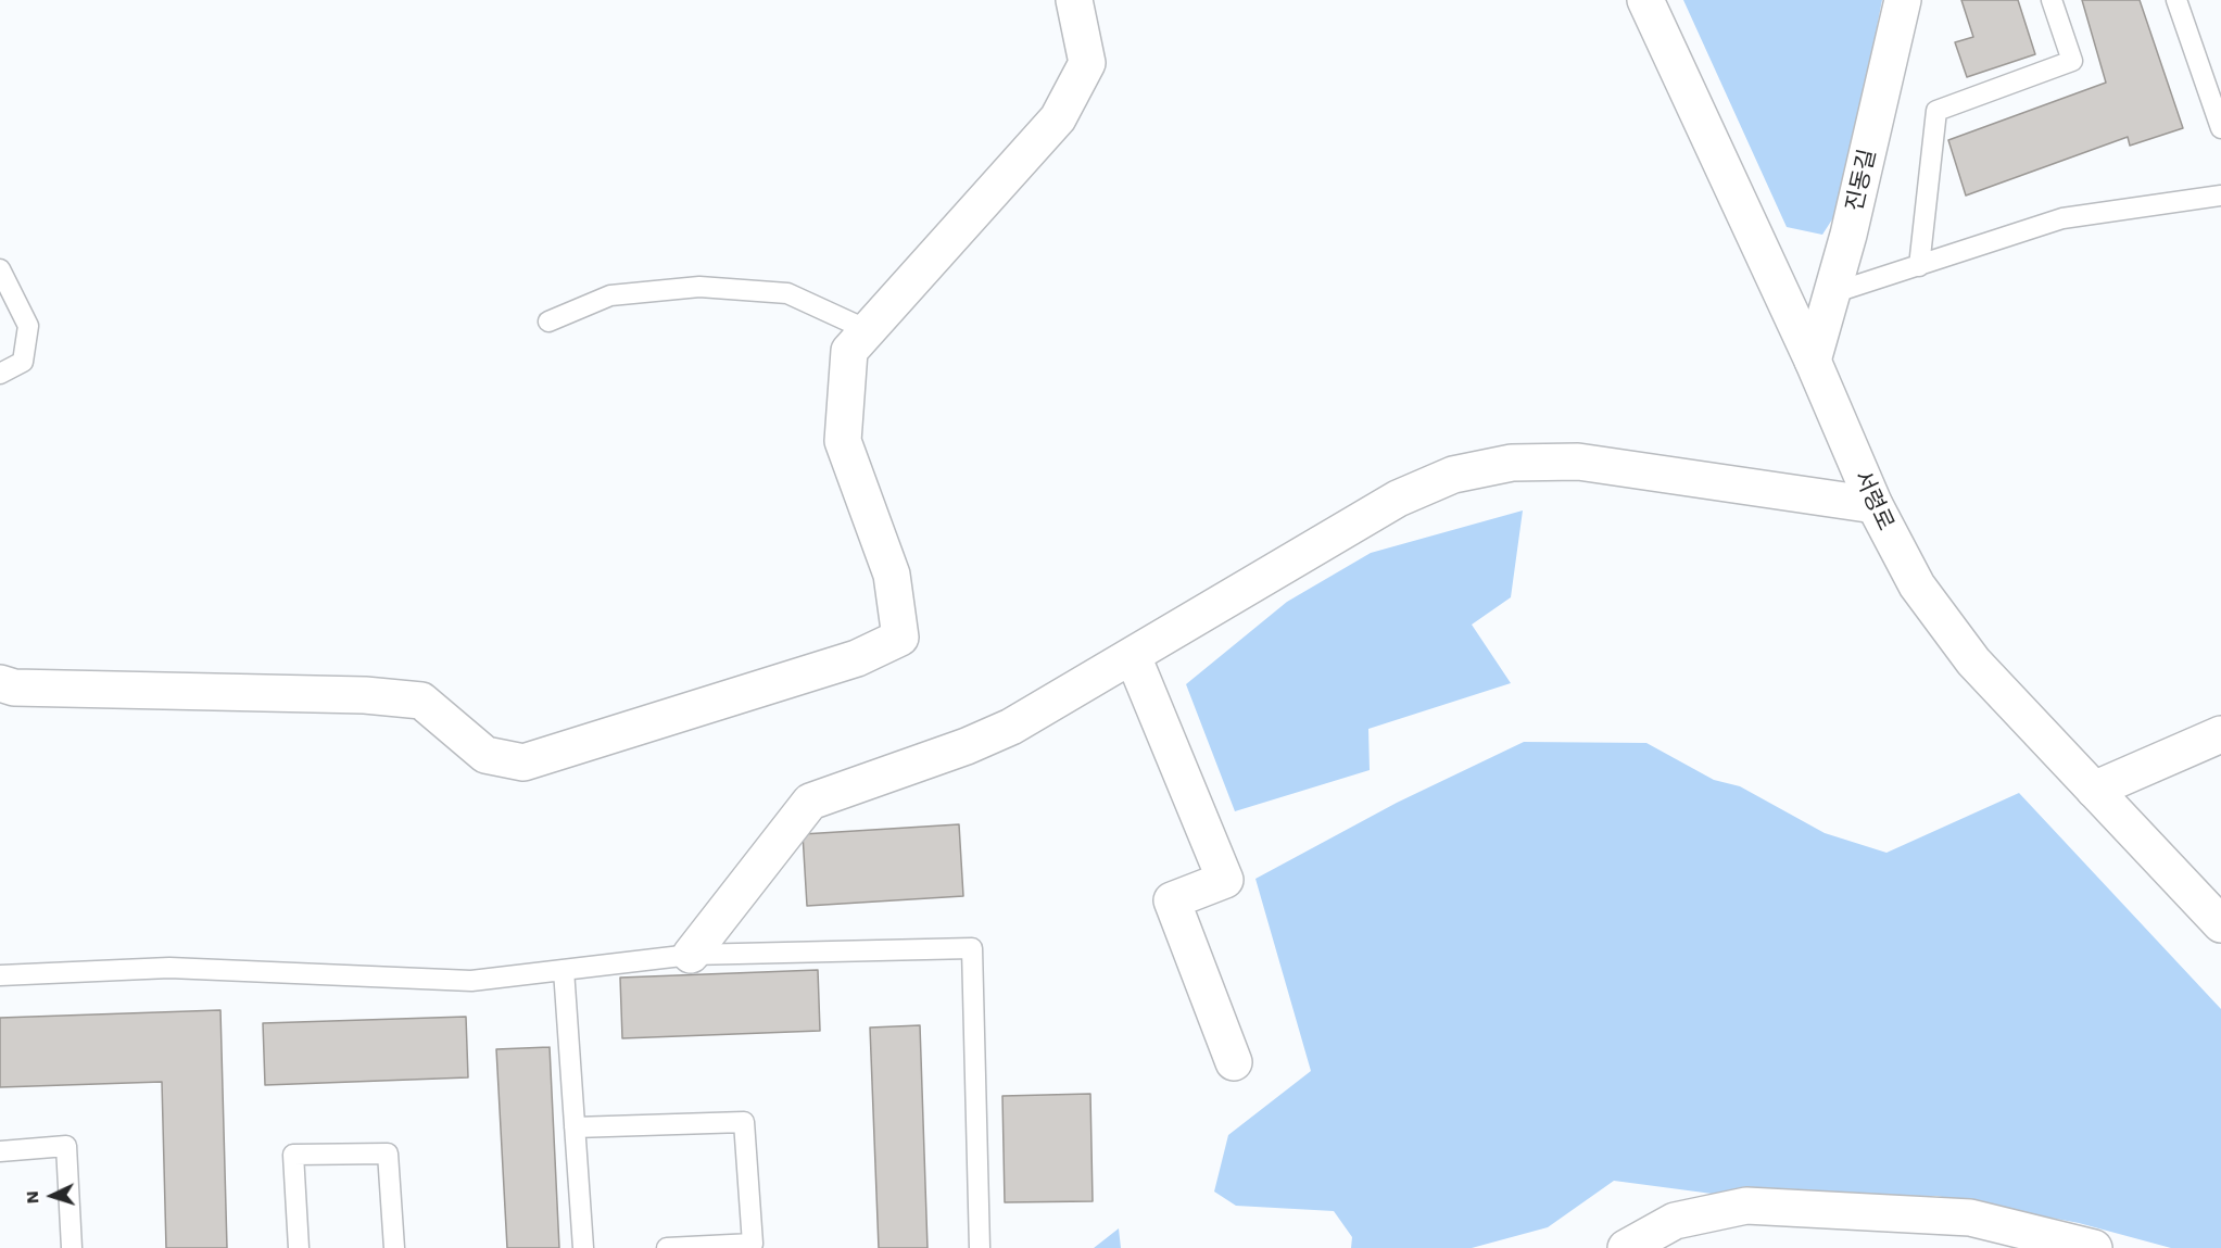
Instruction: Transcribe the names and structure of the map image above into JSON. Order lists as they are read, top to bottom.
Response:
{
  "streets": {
    "street": ["진동길", "서령로"]
  },
  "crossings": [
    ["진동길", "서령로"]
  ],
  "north": "left"
}
